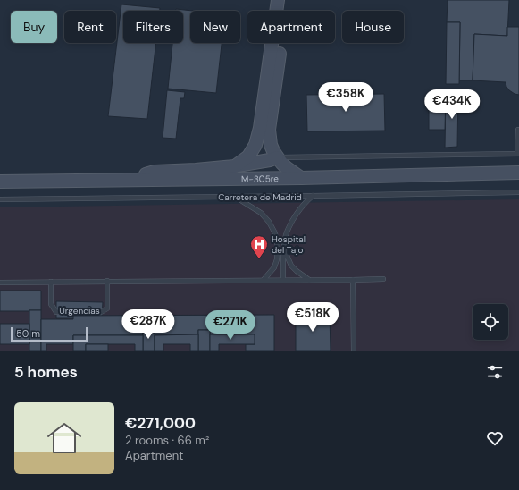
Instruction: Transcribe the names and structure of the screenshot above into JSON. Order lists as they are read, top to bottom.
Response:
{
  "streets": {
    "main road": ["M-305re"],
    "lane": ["Carretera de Madrid", "Urgencias"]
  },
  "places": {
    "hospital": ["Hospital del Tajo"]
  },
  "scale_bar": "50 m",
  "page": {
    "chip": [
      "Buy",
      "Rent",
      "Filters",
      "New",
      "Apartment",
      "House"
    ],
    "price": [
      "€358K",
      "€434K",
      "€518K",
      "€287K",
      "€271K"
    ],
    "scale": "50 m",
    "heading": "5 homes",
    "list": [
      {
        "name": "€271,000",
        "note": "2 rooms · 66 m² · Apartment"
      }
    ]
  }
}
